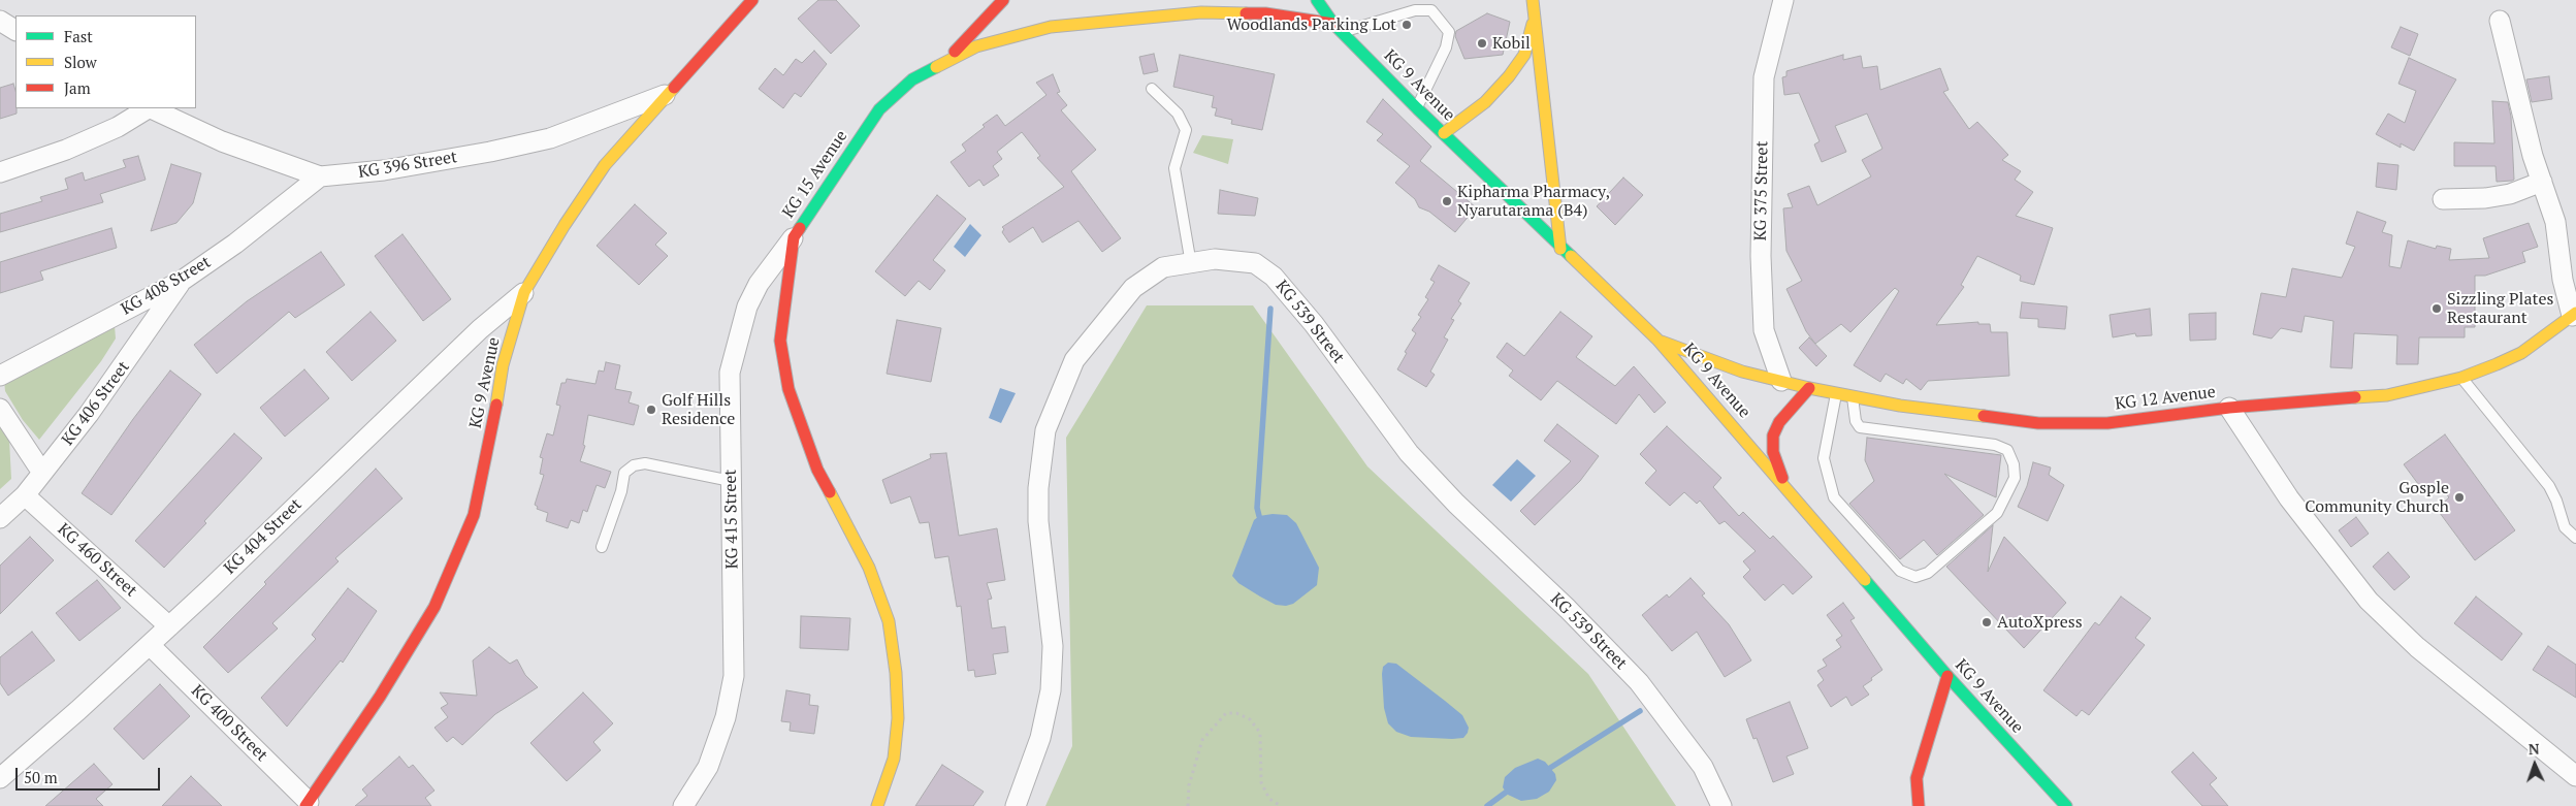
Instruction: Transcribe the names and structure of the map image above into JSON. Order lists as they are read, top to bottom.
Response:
{
  "streets": {
    "main road": ["KG 9 Avenue", "KG 15 Avenue", "KG 12 Avenue"],
    "street": [
      "KG 396 Street",
      "KG 375 Street",
      "KG 408 Street",
      "KG 539 Street",
      "KG 406 Street",
      "KG 415 Street",
      "KG 404 Street",
      "KG 460 Street",
      "KG 400 Street"
    ]
  },
  "crossings": [
    ["KG 9 Avenue", "KG 396 Street"],
    ["KG 9 Avenue", "KG 15 Avenue"],
    ["KG 9 Avenue", "KG 12 Avenue"],
    ["KG 9 Avenue", "KG 404 Street"],
    ["KG 9 Avenue", "KG 400 Street"],
    ["KG 396 Street", "KG 408 Street"],
    ["KG 15 Avenue", "KG 415 Street"],
    ["KG 375 Street", "KG 12 Avenue"],
    ["KG 408 Street", "KG 406 Street"],
    ["KG 406 Street", "KG 460 Street"],
    ["KG 404 Street", "KG 460 Street"],
    ["KG 404 Street", "KG 400 Street"]
  ],
  "places": [
    "Woodlands Parking Lot",
    "Kobil",
    "Kipharma Pharmacy, Nyarutarama (B4)",
    "Sizzling Plates Restaurant",
    "Golf Hills Residence",
    "Gosple Community Church",
    "AutoXpress"
  ],
  "legend": ["Fast", "Slow", "Jam"],
  "scale_bar": "50 m",
  "north": "top"
}
